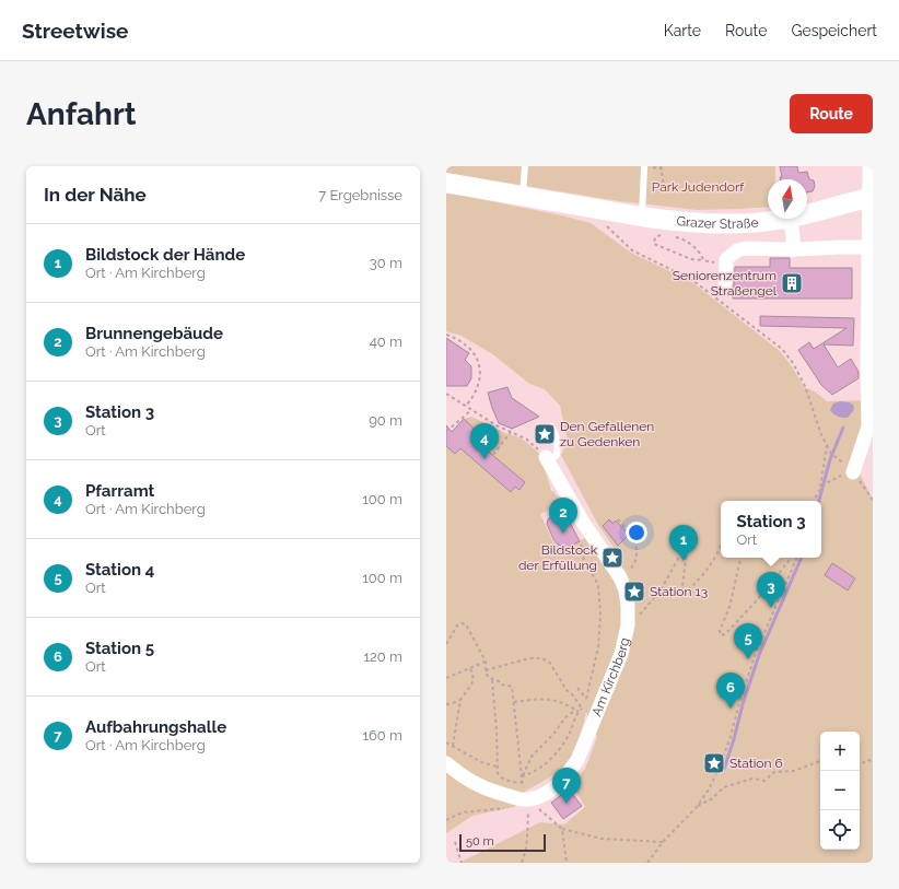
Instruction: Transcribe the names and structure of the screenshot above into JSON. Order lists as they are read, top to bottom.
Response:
{
  "streets": {
    "main road": ["Grazer Straße"],
    "street": ["Am Kirchberg"]
  },
  "parks": ["Park Judendorf"],
  "places": {
    "building": ["Seniorenzentrum Straßengel"],
    "place": [
      "Den Gefallenen zu Gedenken",
      "Bildstock der Erfüllung",
      "Station 13",
      "Station 6"
    ]
  },
  "scale_bar": "50 m",
  "north": "top",
  "page": {
    "header": "Streetwise",
    "nav": ["Karte", "Route", "Gespeichert"],
    "buttons": "Route",
    "title": "Anfahrt",
    "heading": ["In der Nähe", "7 Ergebnisse"],
    "list": [
      {
        "mark": "1",
        "name": "Bildstock der Hände",
        "note": "Ort · Am Kirchberg",
        "value": "30 m"
      },
      {
        "mark": "2",
        "name": "Brunnengebäude",
        "note": "Ort · Am Kirchberg",
        "value": "40 m"
      },
      {
        "mark": "3",
        "name": "Station 3",
        "note": "Ort",
        "value": "90 m"
      },
      {
        "mark": "4",
        "name": "Pfarramt",
        "note": "Ort · Am Kirchberg",
        "value": "100 m"
      },
      {
        "mark": "5",
        "name": "Station 4",
        "note": "Ort",
        "value": "100 m"
      },
      {
        "mark": "6",
        "name": "Station 5",
        "note": "Ort",
        "value": "120 m"
      },
      {
        "mark": "7",
        "name": "Aufbahrungshalle",
        "note": "Ort · Am Kirchberg",
        "value": "160 m"
      }
    ],
    "pins": [
      "4",
      "2",
      "1",
      "3",
      "5",
      "6",
      "7"
    ],
    "popup": ["Station 3", "Ort"],
    "map_buttons": ["+", "−"],
    "scale": "50 m"
  }
}
